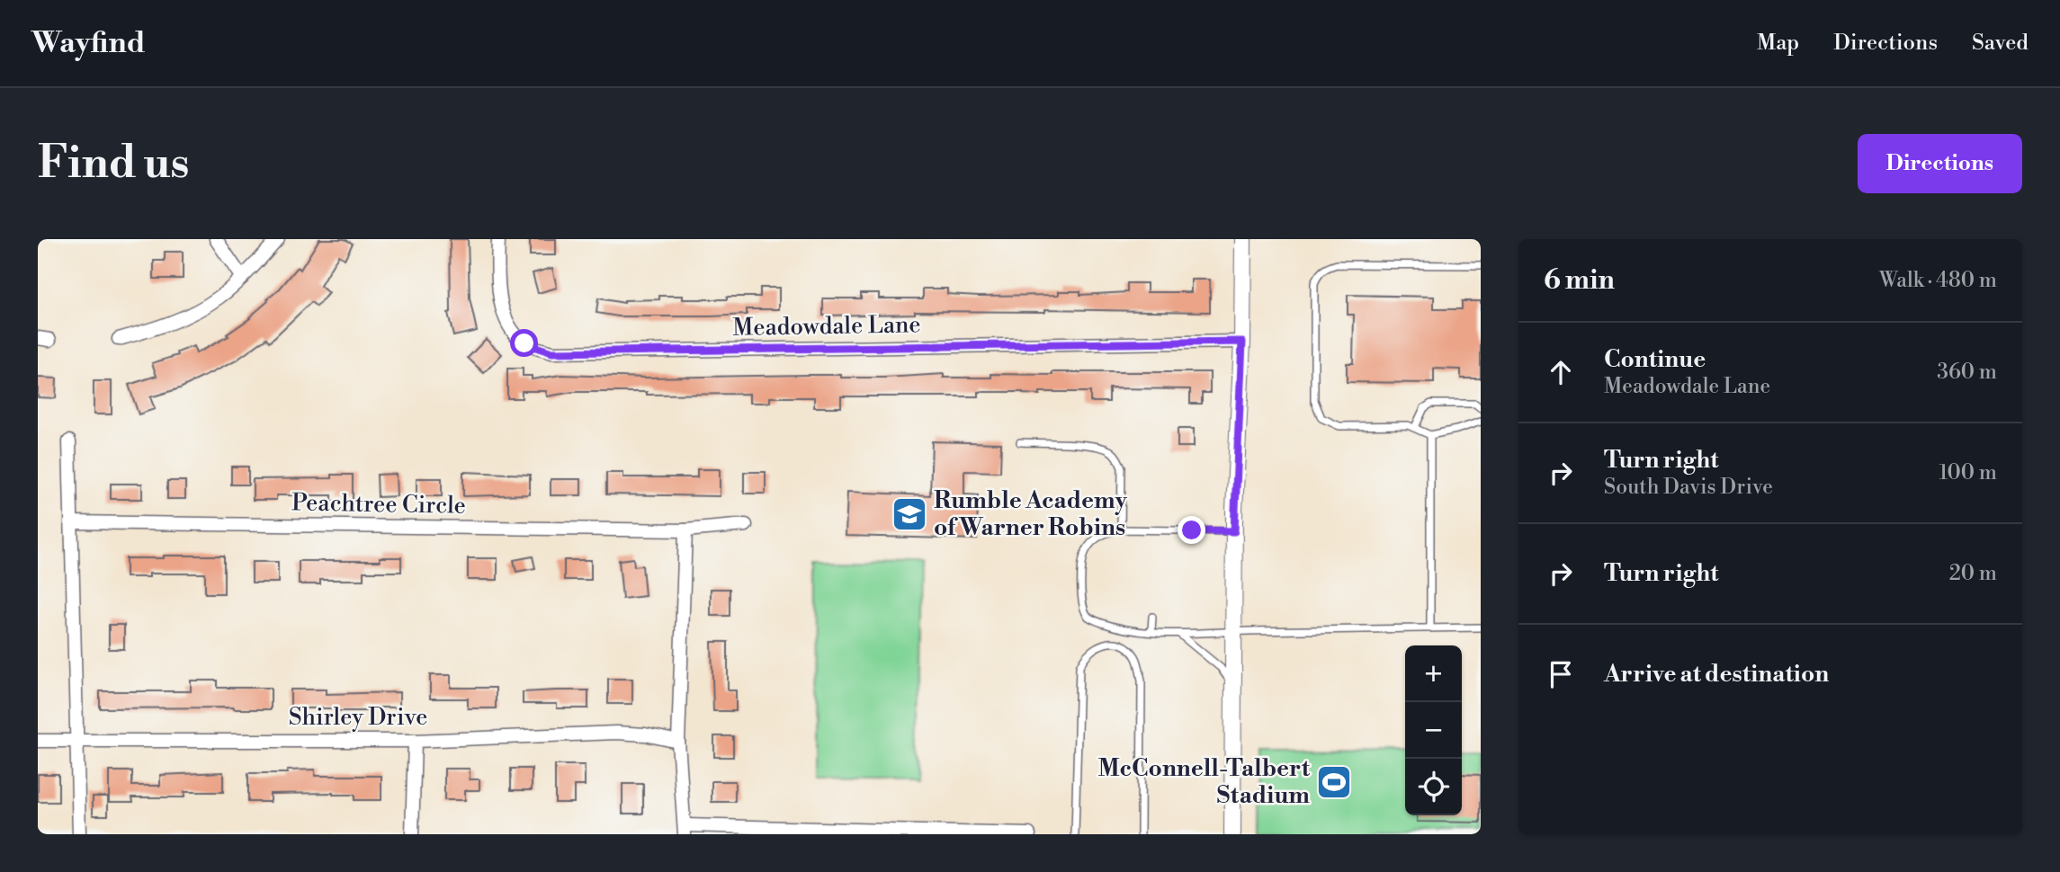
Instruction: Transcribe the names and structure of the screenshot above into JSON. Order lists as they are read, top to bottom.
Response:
{
  "streets": {
    "street": ["Meadowdale Lane", "Peachtree Circle", "Shirley Drive"]
  },
  "places": {
    "school or university": ["Rumble Academy of Warner Robins"],
    "sports": ["McConnell-Talbert Stadium"]
  },
  "page": {
    "header": "Wayfind",
    "nav": ["Map", "Directions", "Saved"],
    "buttons": "Directions",
    "title": "Find us",
    "heading": ["6 min", "Walk · 480 m"],
    "list": [
      ["Continue", "Meadowdale Lane", "360 m"],
      ["Turn right", "South Davis Drive", "100 m"],
      ["Turn right", "20 m"],
      "Arrive at destination"
    ],
    "map_buttons": ["+", "−"]
  }
}
